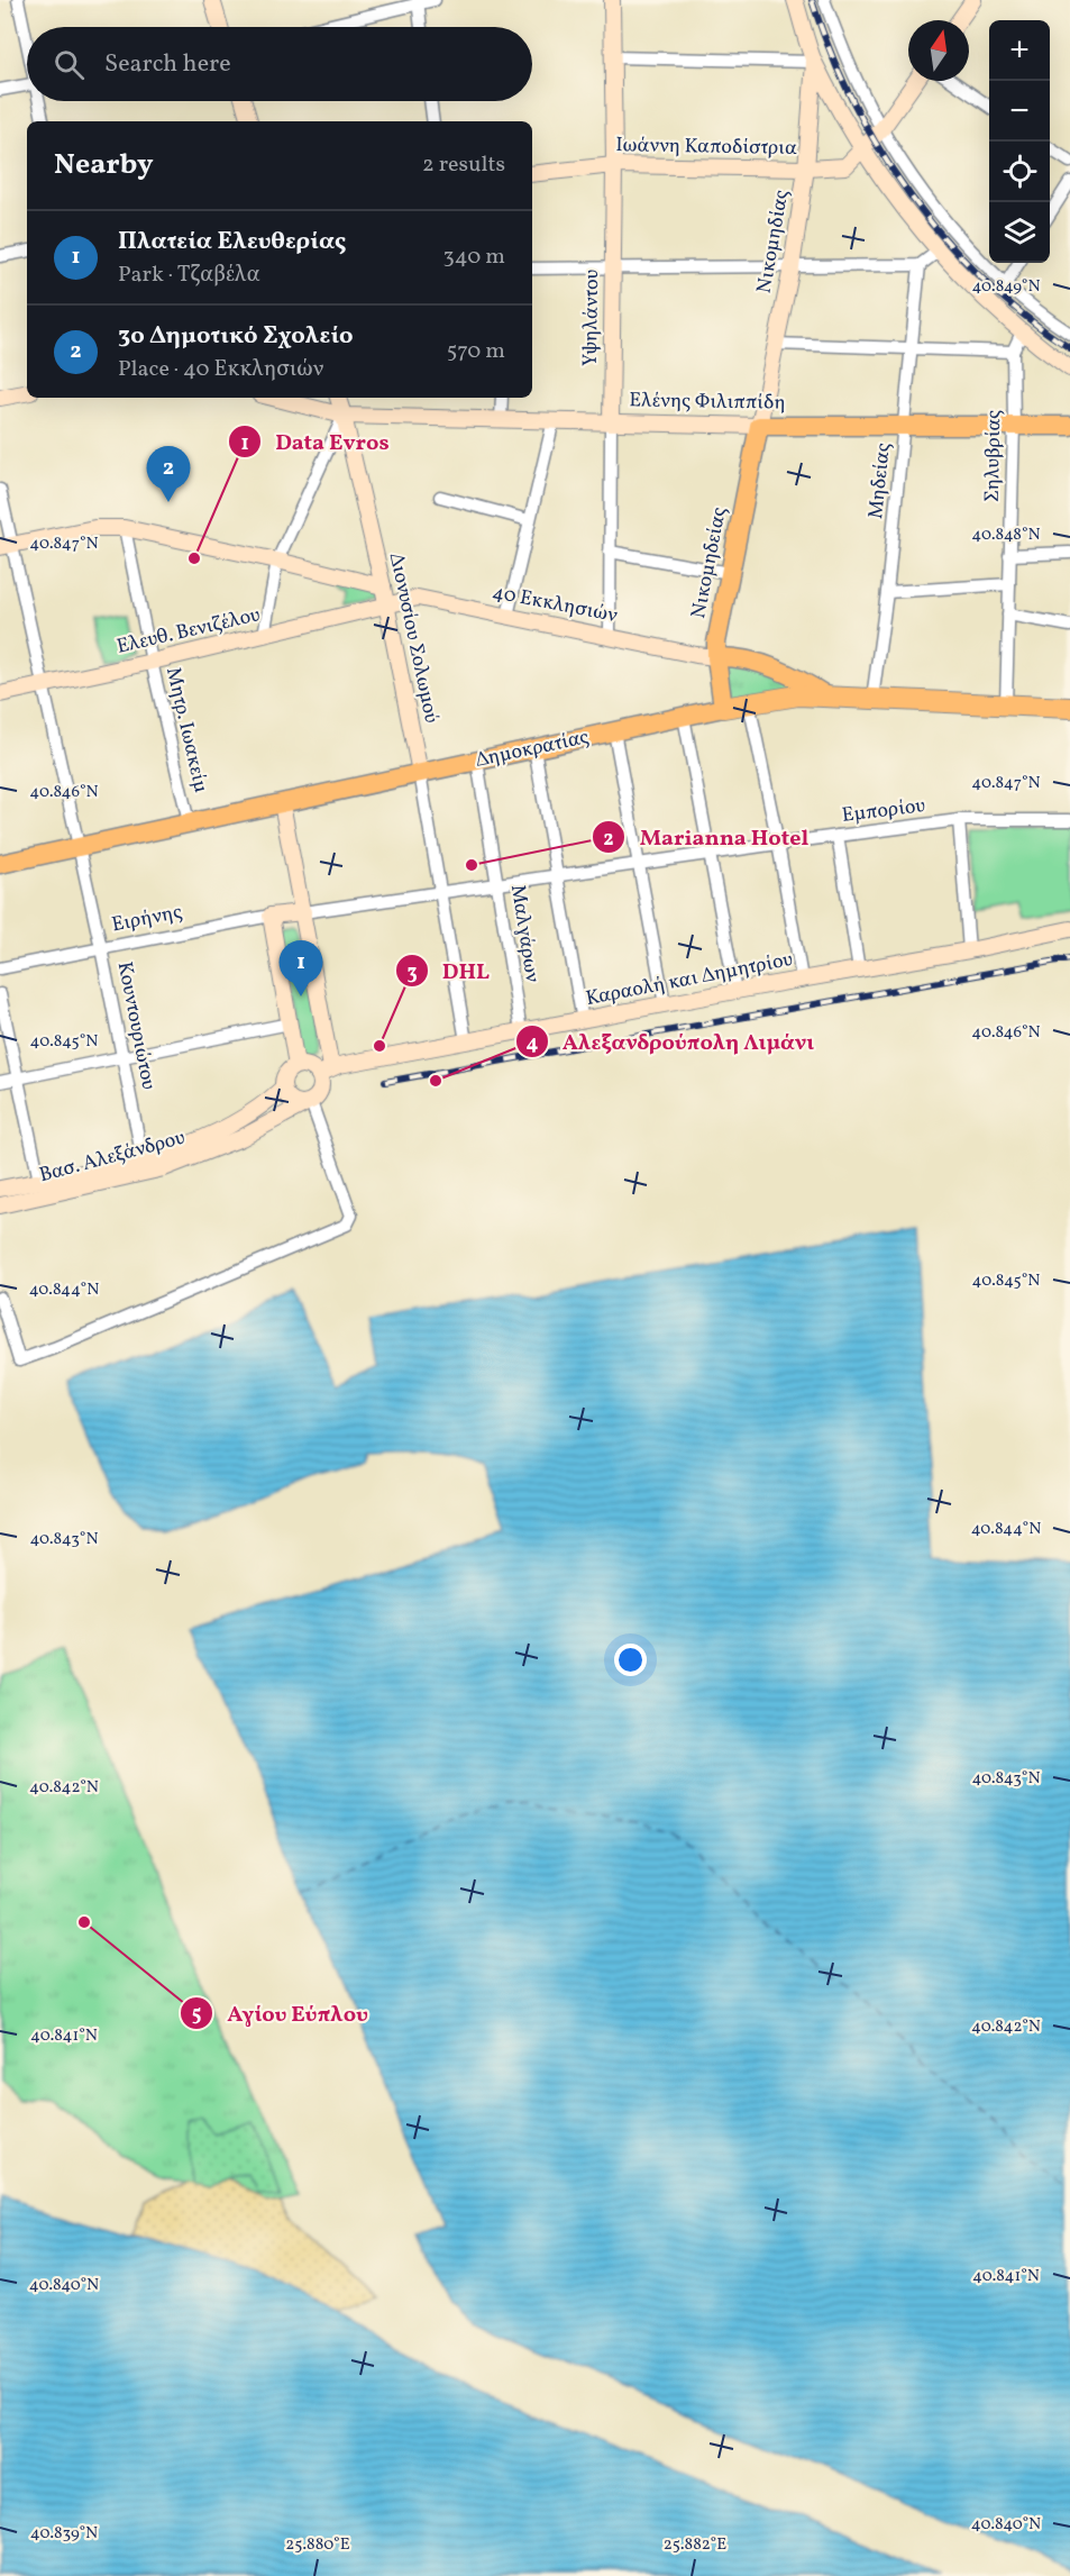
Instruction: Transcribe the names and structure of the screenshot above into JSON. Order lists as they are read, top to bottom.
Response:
{
  "streets": {
    "highway": ["Δημοκρατίας"],
    "main road": ["Ελένης Φιλιππίδη", "Νικομηδείας"],
    "street": [
      "Ιωάννη Καποδίστρια",
      "Νικομηδίας",
      "Υψηλάντου",
      "Σηλυβρίας",
      "Μηδείας",
      "40 Εκκλησιών",
      "Ελευθ. Βενιζέλου",
      "Διονυσίου Σολωμού",
      "Μητρ. Ιωακείμ",
      "Εμπορίου",
      "Ειρήνης",
      "Μαλγάρων",
      "Καραολή και Δημητρίου",
      "Κουντουριώτου",
      "Βασ. Αλεξάνδρου"
    ]
  },
  "crossings": [
    ["Ιωάννη Καποδίστρια", "Νικομηδίας"],
    ["Ιωάννη Καποδίστρια", "Υψηλάντου"],
    ["Νικομηδίας", "Ελένης Φιλιππίδη"],
    ["Νικομηδίας", "Νικομηδείας"],
    ["Υψηλάντου", "Ελένης Φιλιππίδη"],
    ["Υψηλάντου", "40 Εκκλησιών"],
    ["Ελένης Φιλιππίδη", "Σηλυβρίας"],
    ["Ελένης Φιλιππίδη", "Μηδείας"],
    ["Ελένης Φιλιππίδη", "Νικομηδείας"],
    ["Ελένης Φιλιππίδη", "Διονυσίου Σολωμού"],
    ["Σηλυβρίας", "Δημοκρατίας"],
    ["Μηδείας", "Δημοκρατίας"],
    ["Νικομηδείας", "40 Εκκλησιών"],
    ["Νικομηδείας", "Δημοκρατίας"],
    ["40 Εκκλησιών", "Ελευθ. Βενιζέλου"],
    ["40 Εκκλησιών", "Διονυσίου Σολωμού"],
    ["Ελευθ. Βενιζέλου", "Διονυσίου Σολωμού"],
    ["Ελευθ. Βενιζέλου", "Μητρ. Ιωακείμ"],
    ["Ελευθ. Βενιζέλου", "Κουντουριώτου"],
    ["Διονυσίου Σολωμού", "Δημοκρατίας"],
    ["Μητρ. Ιωακείμ", "Δημοκρατίας"],
    ["Δημοκρατίας", "Μαλγάρων"],
    ["Δημοκρατίας", "Κουντουριώτου"],
    ["Εμπορίου", "Ειρήνης"],
    ["Εμπορίου", "Μαλγάρων"],
    ["Ειρήνης", "Κουντουριώτου"],
    ["Μαλγάρων", "Καραολή και Δημητρίου"],
    ["Καραολή και Δημητρίου", "Βασ. Αλεξάνδρου"],
    ["Κουντουριώτου", "Βασ. Αλεξάνδρου"]
  ],
  "places": [
    "Data Evros",
    "Marianna Hotel",
    "DHL",
    "Αλεξανδρούπολη Λιμάνι",
    "Αγίου Εύπλου"
  ],
  "north": "top",
  "page": {
    "map_buttons": ["+", "−"],
    "search": "Search here",
    "heading": ["Nearby", "2 results"],
    "list": [
      {
        "mark": "1",
        "name": "Πλατεία Ελευθερίας",
        "note": "Park · Τζαβέλα",
        "value": "340 m"
      },
      {
        "mark": "2",
        "name": "3ο Δημοτικό Σχολείο",
        "note": "Place · 40 Εκκλησιών",
        "value": "570 m"
      }
    ],
    "pins": ["2", "1"]
  },
  "coordinates": [
    "40.849°N",
    "40.848°N",
    "40.847°N",
    "40.846°N",
    "40.845°N",
    "40.844°N",
    "40.843°N",
    "40.842°N",
    "40.841°N",
    "40.840°N",
    "40.839°N",
    "25.880°E",
    "25.882°E"
  ]
}
